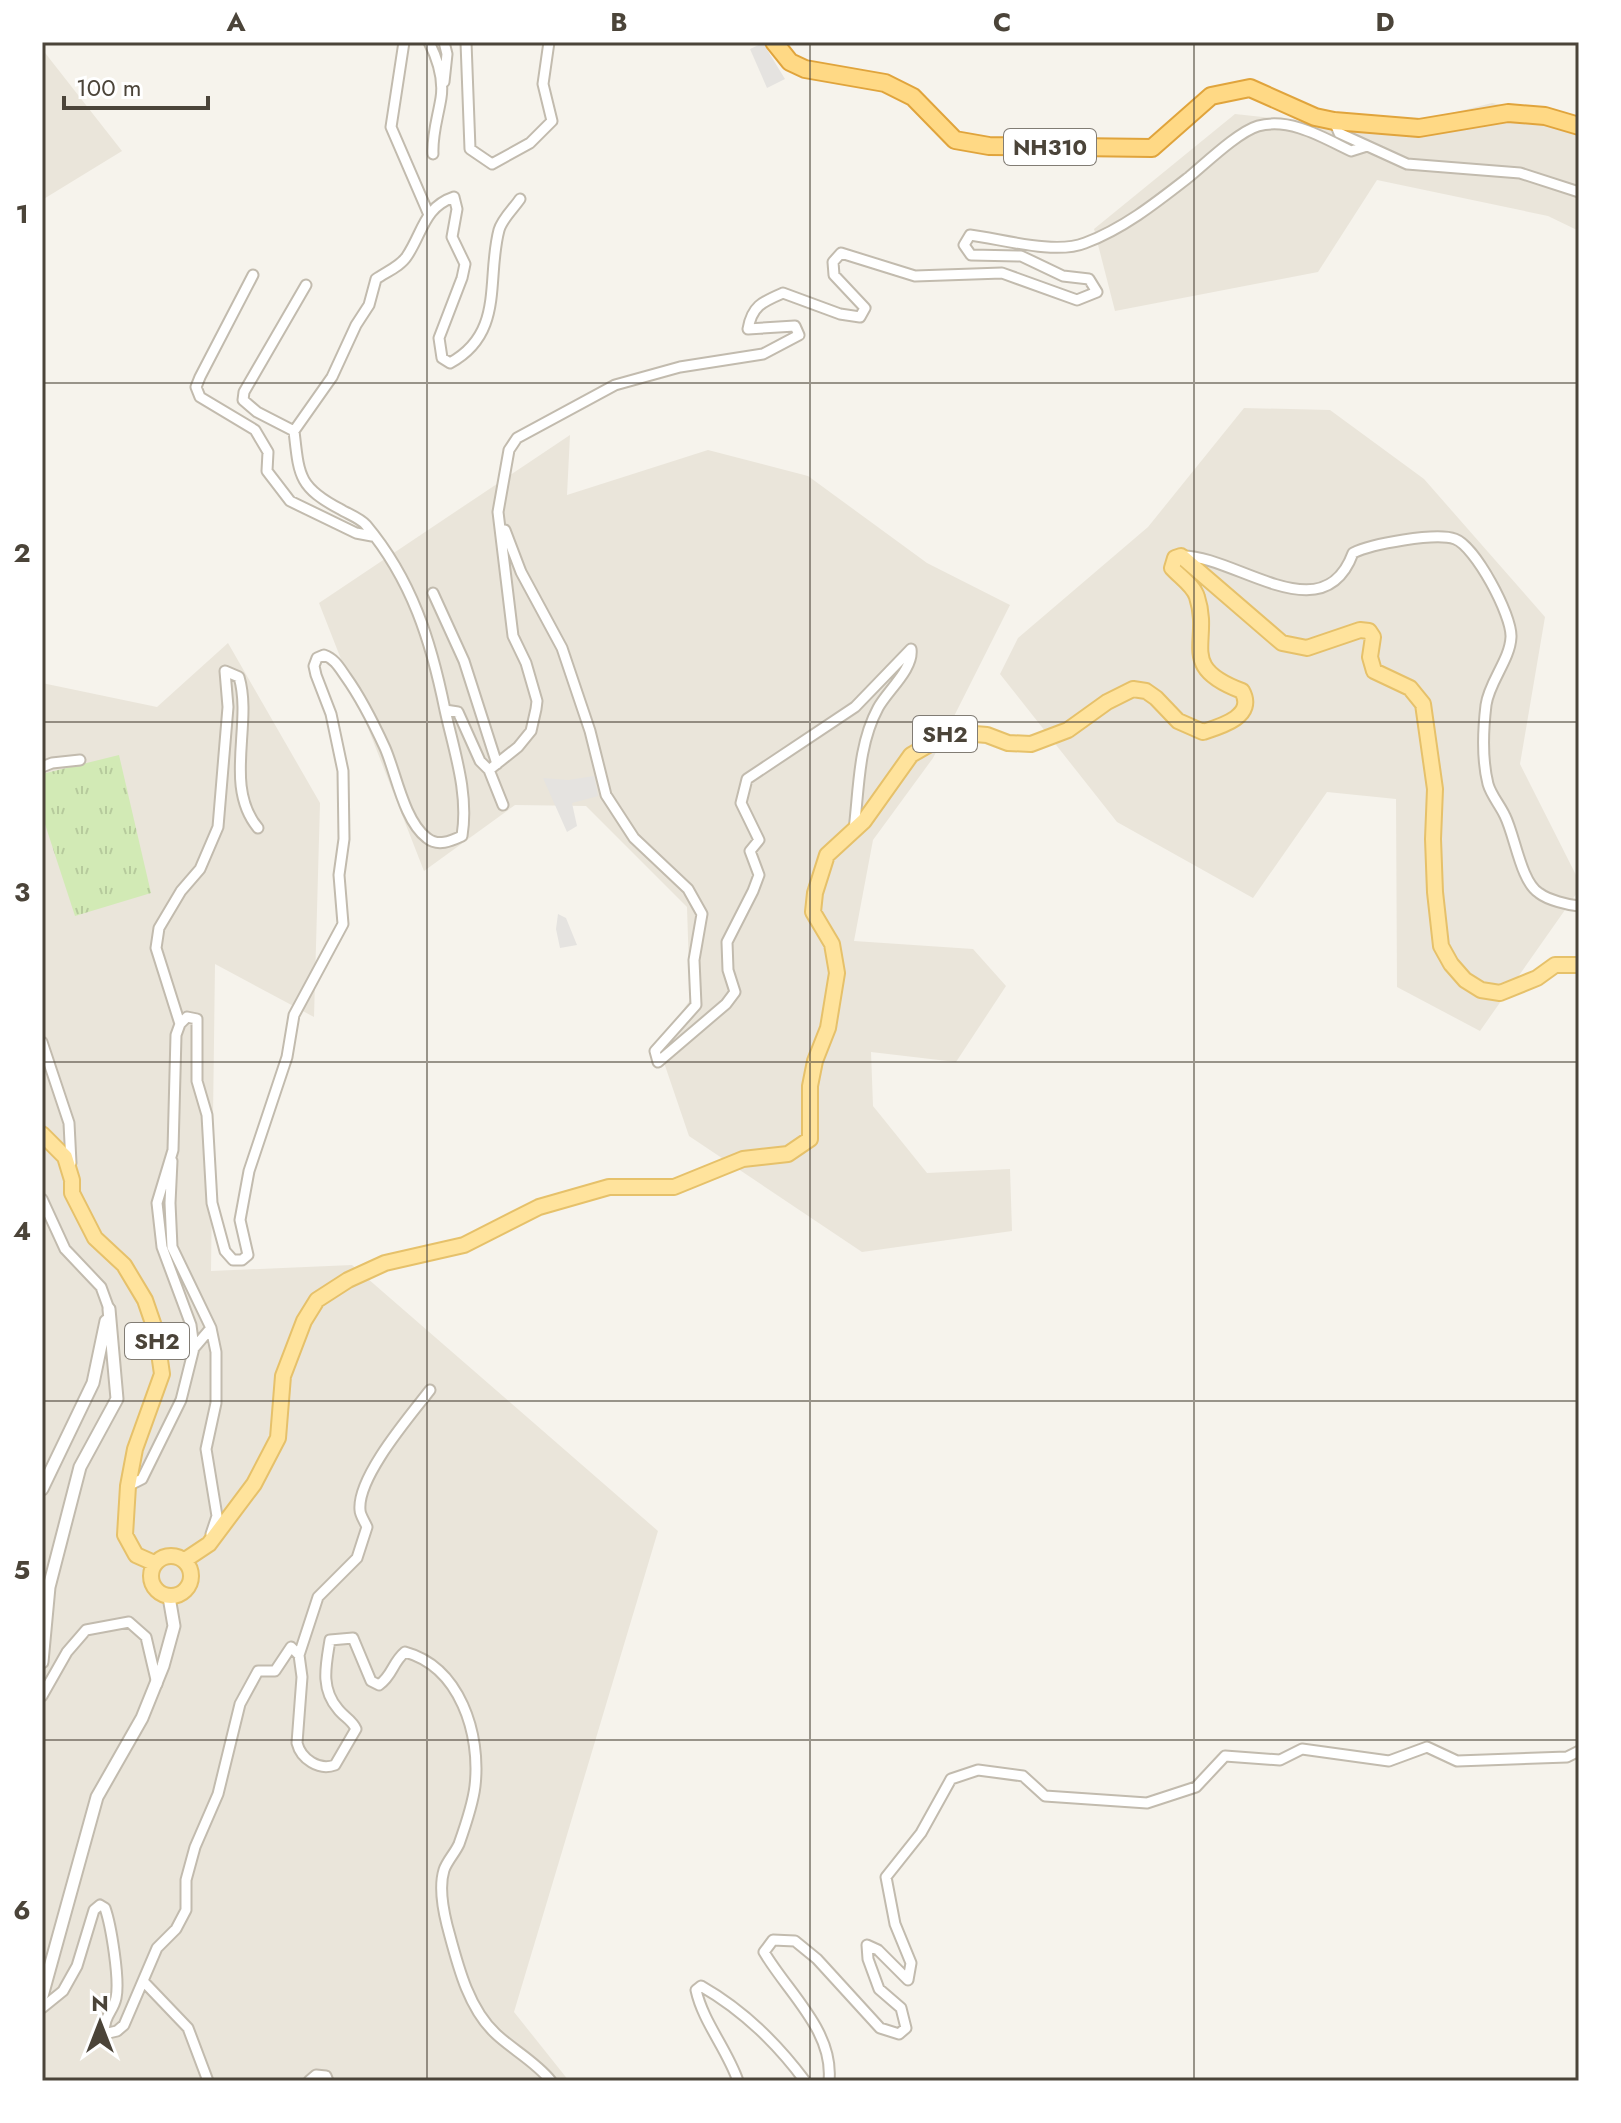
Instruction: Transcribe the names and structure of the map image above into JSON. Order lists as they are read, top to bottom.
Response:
{
  "streets": {
    "highway": ["NH310"],
    "main road": ["SH2"]
  },
  "scale_bar": "100 m",
  "north": "top",
  "grid": {
    "columns": [
      "A",
      "B",
      "C",
      "D"
    ],
    "rows": [
      "1",
      "2",
      "3",
      "4",
      "5",
      "6"
    ]
  }
}
